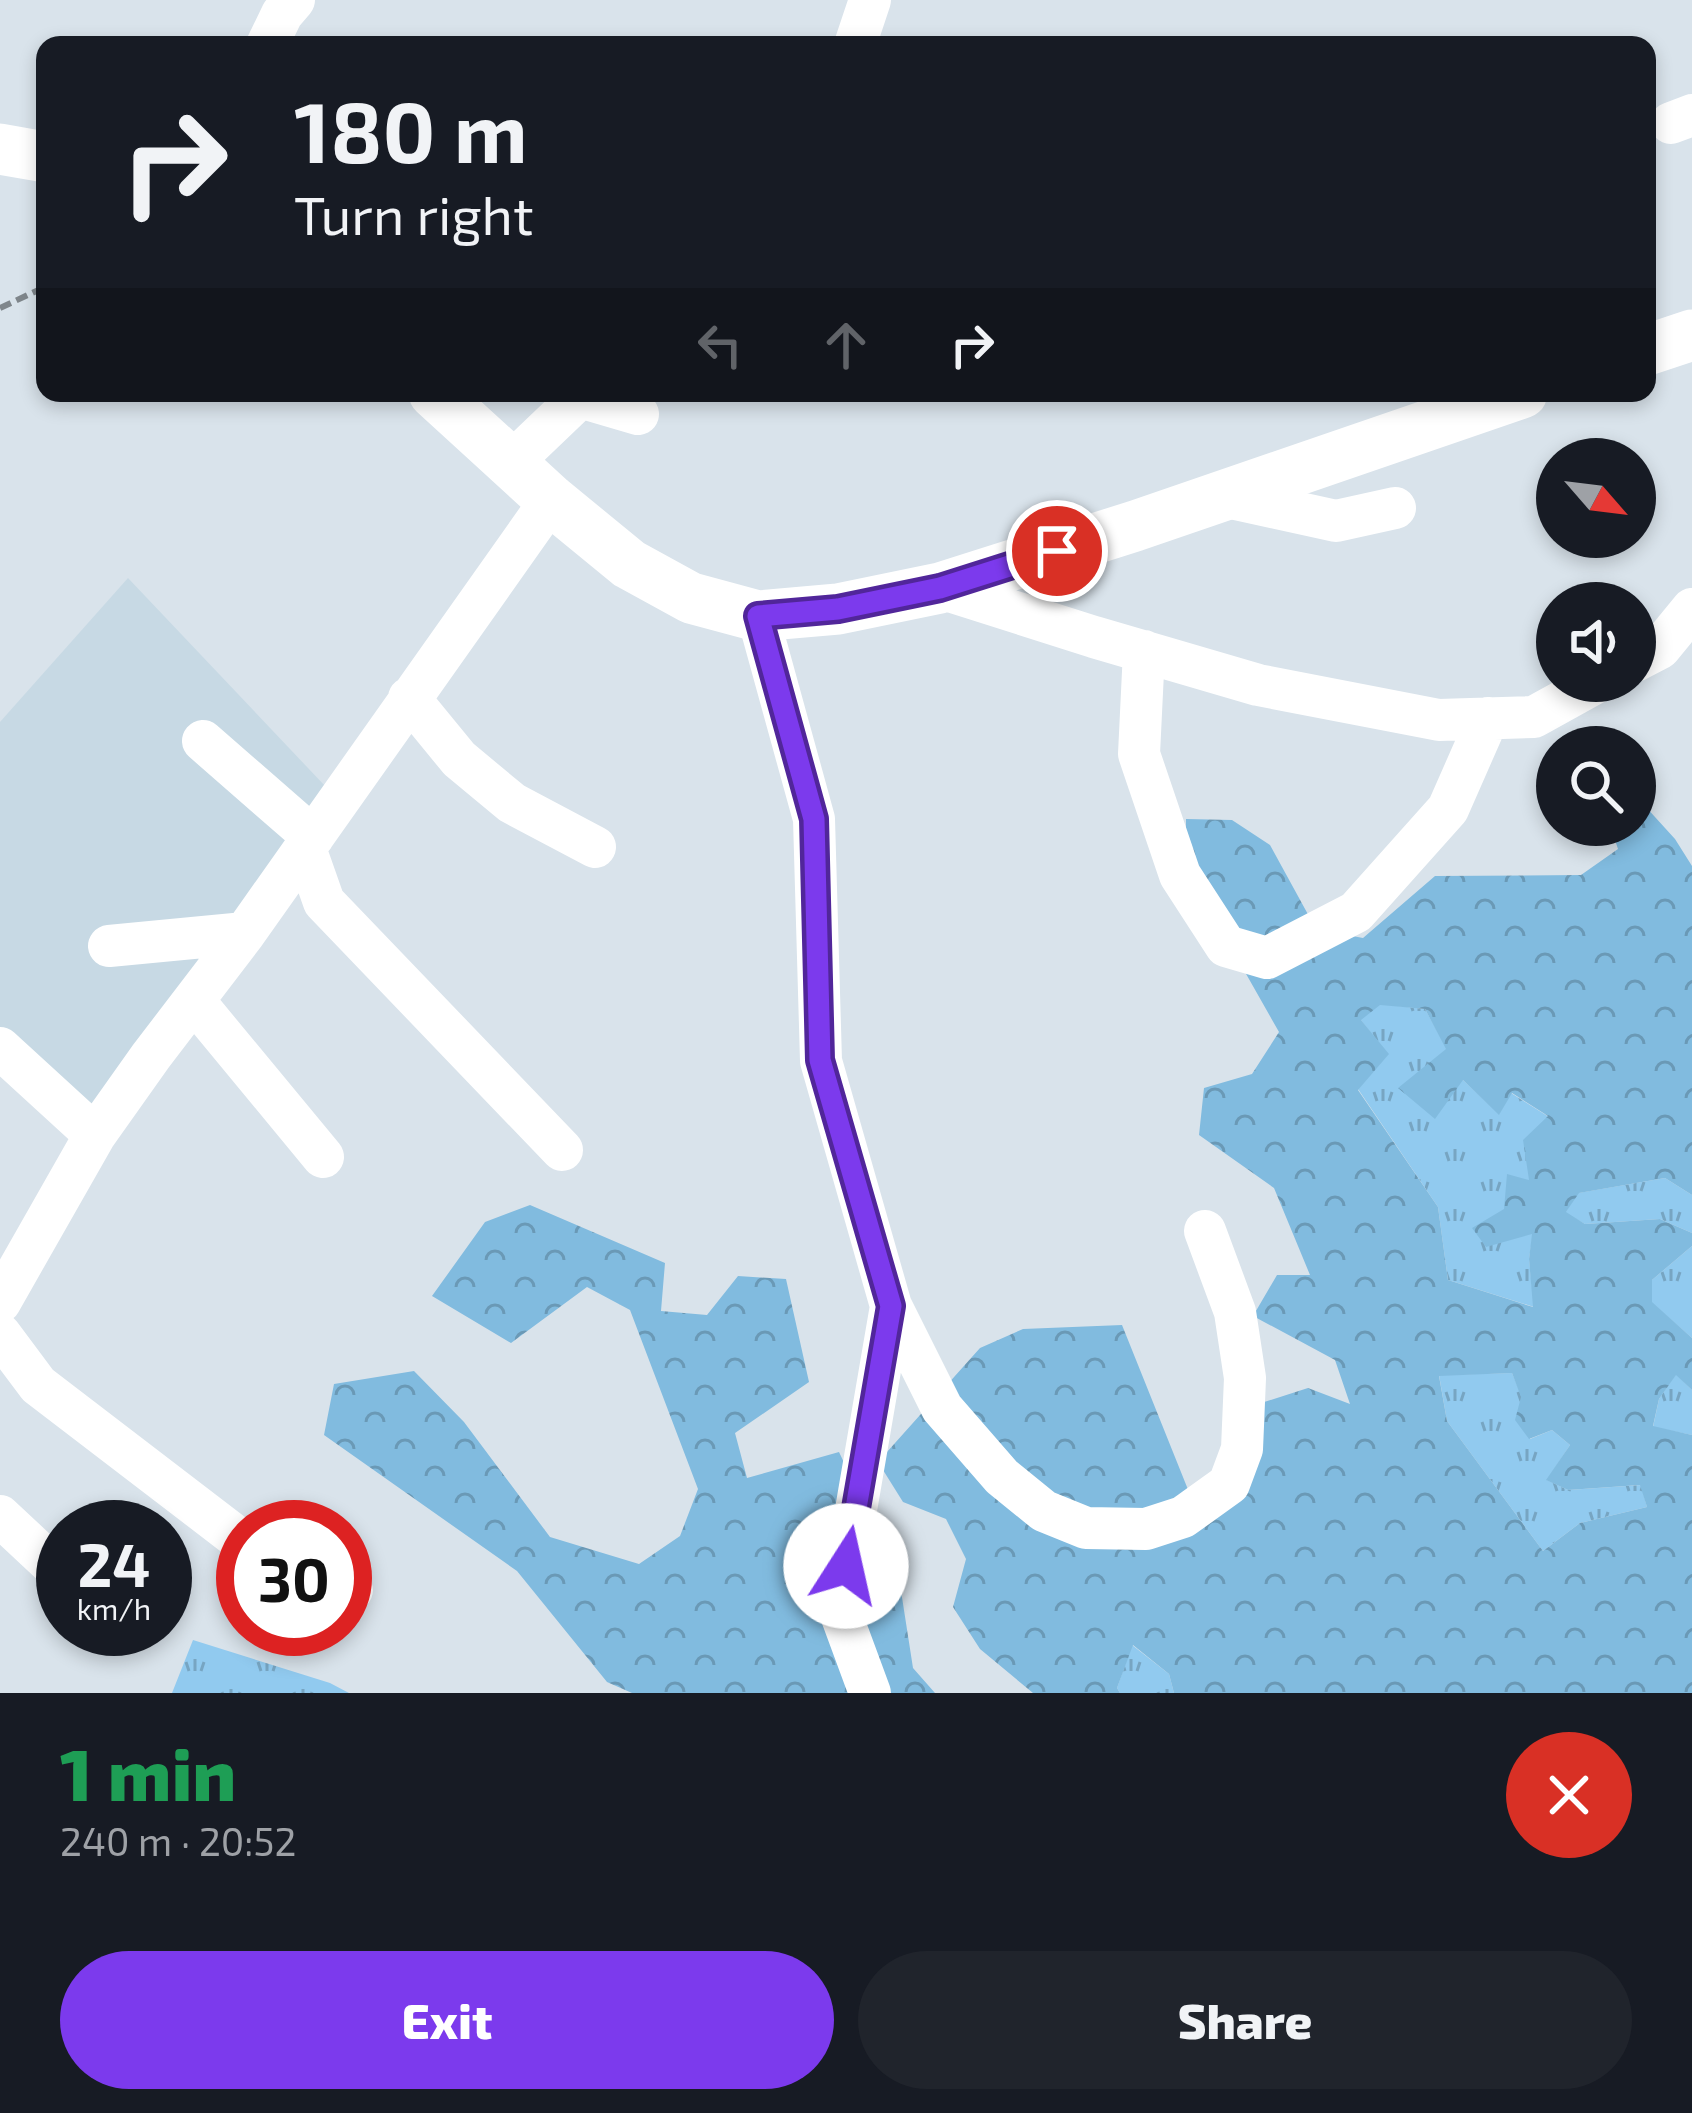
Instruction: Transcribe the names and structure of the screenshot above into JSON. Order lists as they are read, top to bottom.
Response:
{
  "north": "bottom right",
  "page": {
    "turn": ["180 m", "Turn right"],
    "speed": "24 km/h",
    "limit": "30",
    "heading": ["1 min", "240 m · 20:52"],
    "buttons": ["Exit", "Share"]
  }
}
